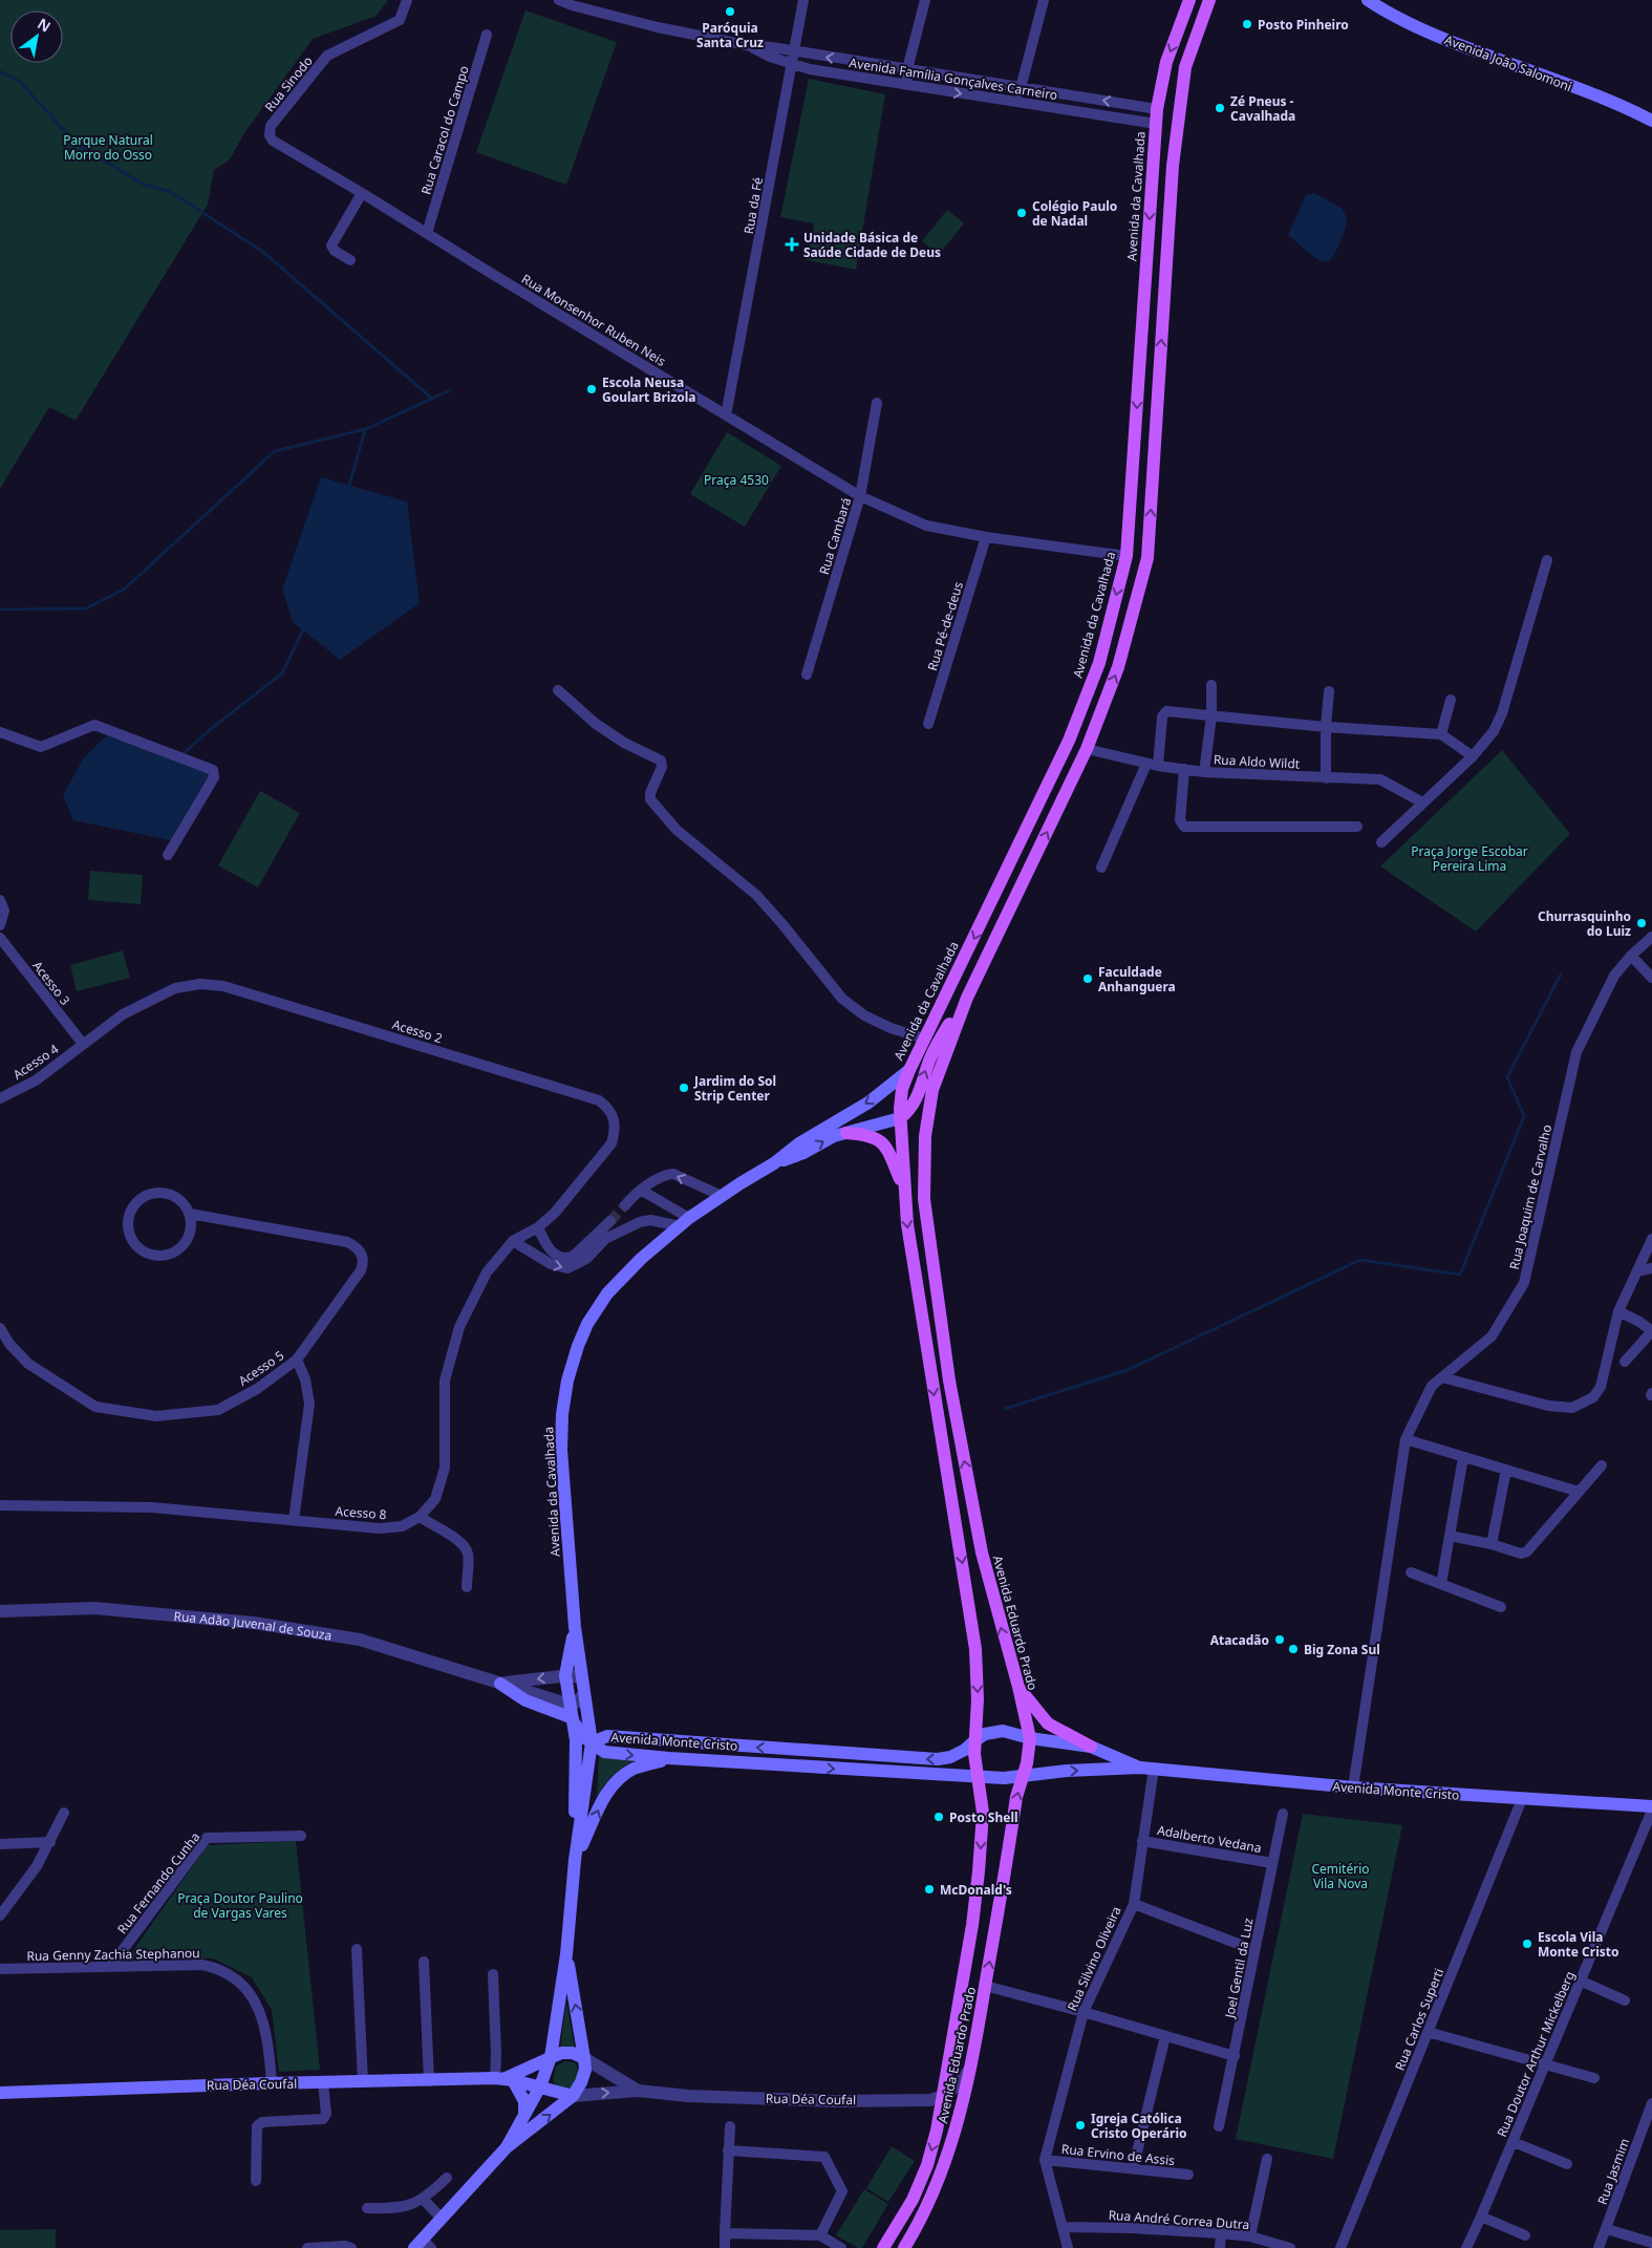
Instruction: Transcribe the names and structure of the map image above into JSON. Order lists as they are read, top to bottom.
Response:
{
  "streets": {
    "main road": [
      "Avenida João Salomoni",
      "Avenida da Cavalhada",
      "Avenida Eduardo Prado",
      "Avenida Monte Cristo",
      "Rua Déa Coufal"
    ],
    "street": [
      "Avenida Família Gonçalves Carneiro",
      "Rua Sinodo",
      "Rua Caracol do Campo",
      "Rua da Fé",
      "Rua Monsenhor Ruben Neis",
      "Rua Cambará",
      "Rua Pé-de-deus",
      "Rua Aldo Wildt",
      "Acesso 3",
      "Acesso 2",
      "Acesso 4",
      "Rua Joaquim de Carvalho",
      "Acesso 5",
      "Acesso 8",
      "Rua Adão Juvenal de Souza",
      "Adalberto Vedana",
      "Rua Fernando Cunha",
      "Rua Genny Zachia Stephanou",
      "Rua Silvino Oliveira",
      "Joel Gentil da Luz",
      "Rua Carlos Superti",
      "Rua Doutor Arthur Mickelberg",
      "Rua Ervino de Assis",
      "Rua Jasmim",
      "Rua André Correa Dutra"
    ]
  },
  "crossings": [
    ["Avenida Família Gonçalves Carneiro", "Avenida da Cavalhada"],
    ["Avenida Família Gonçalves Carneiro", "Rua da Fé"],
    ["Rua Sinodo", "Rua Monsenhor Ruben Neis"],
    ["Rua Caracol do Campo", "Rua Monsenhor Ruben Neis"],
    ["Avenida da Cavalhada", "Rua Monsenhor Ruben Neis"],
    ["Avenida da Cavalhada", "Avenida Eduardo Prado"],
    ["Avenida da Cavalhada", "Rua Adão Juvenal de Souza"],
    ["Avenida da Cavalhada", "Avenida Monte Cristo"],
    ["Avenida da Cavalhada", "Rua Déa Coufal"],
    ["Rua da Fé", "Rua Monsenhor Ruben Neis"],
    ["Rua Monsenhor Ruben Neis", "Rua Cambará"],
    ["Rua Monsenhor Ruben Neis", "Rua Pé-de-deus"],
    ["Acesso 3", "Acesso 2"],
    ["Acesso 3", "Acesso 4"],
    ["Acesso 2", "Acesso 4"],
    ["Rua Joaquim de Carvalho", "Avenida Monte Cristo"],
    ["Avenida Eduardo Prado", "Avenida Monte Cristo"],
    ["Avenida Eduardo Prado", "Rua Déa Coufal"],
    ["Avenida Monte Cristo", "Rua Silvino Oliveira"],
    ["Avenida Monte Cristo", "Rua Carlos Superti"],
    ["Adalberto Vedana", "Rua Silvino Oliveira"],
    ["Adalberto Vedana", "Joel Gentil da Luz"],
    ["Rua Fernando Cunha", "Rua Genny Zachia Stephanou"],
    ["Rua Genny Zachia Stephanou", "Rua Déa Coufal"],
    ["Rua Silvino Oliveira", "Rua Ervino de Assis"]
  ],
  "parks": [
    "Parque Natural Morro do Osso",
    "Praça 4530",
    "Praça Jorge Escobar Pereira Lima",
    "Cemitério Vila Nova",
    "Praça Doutor Paulino de Vargas Vares"
  ],
  "places": {
    "other": [
      "Paróquia Santa Cruz",
      "Posto Pinheiro",
      "Zé Pneus - Cavalhada",
      "Colégio Paulo de Nadal",
      "Escola Neusa Goulart Brizola",
      "Churrasquinho do Luiz",
      "Faculdade Anhanguera",
      "Jardim do Sol Strip Center",
      "Atacadão",
      "Big Zona Sul",
      "Posto Shell",
      "McDonald's",
      "Escola Vila Monte Cristo",
      "Igreja Católica Cristo Operário"
    ],
    "health": ["Unidade Básica de Saúde Cidade de Deus"]
  },
  "north": "top right"
}
